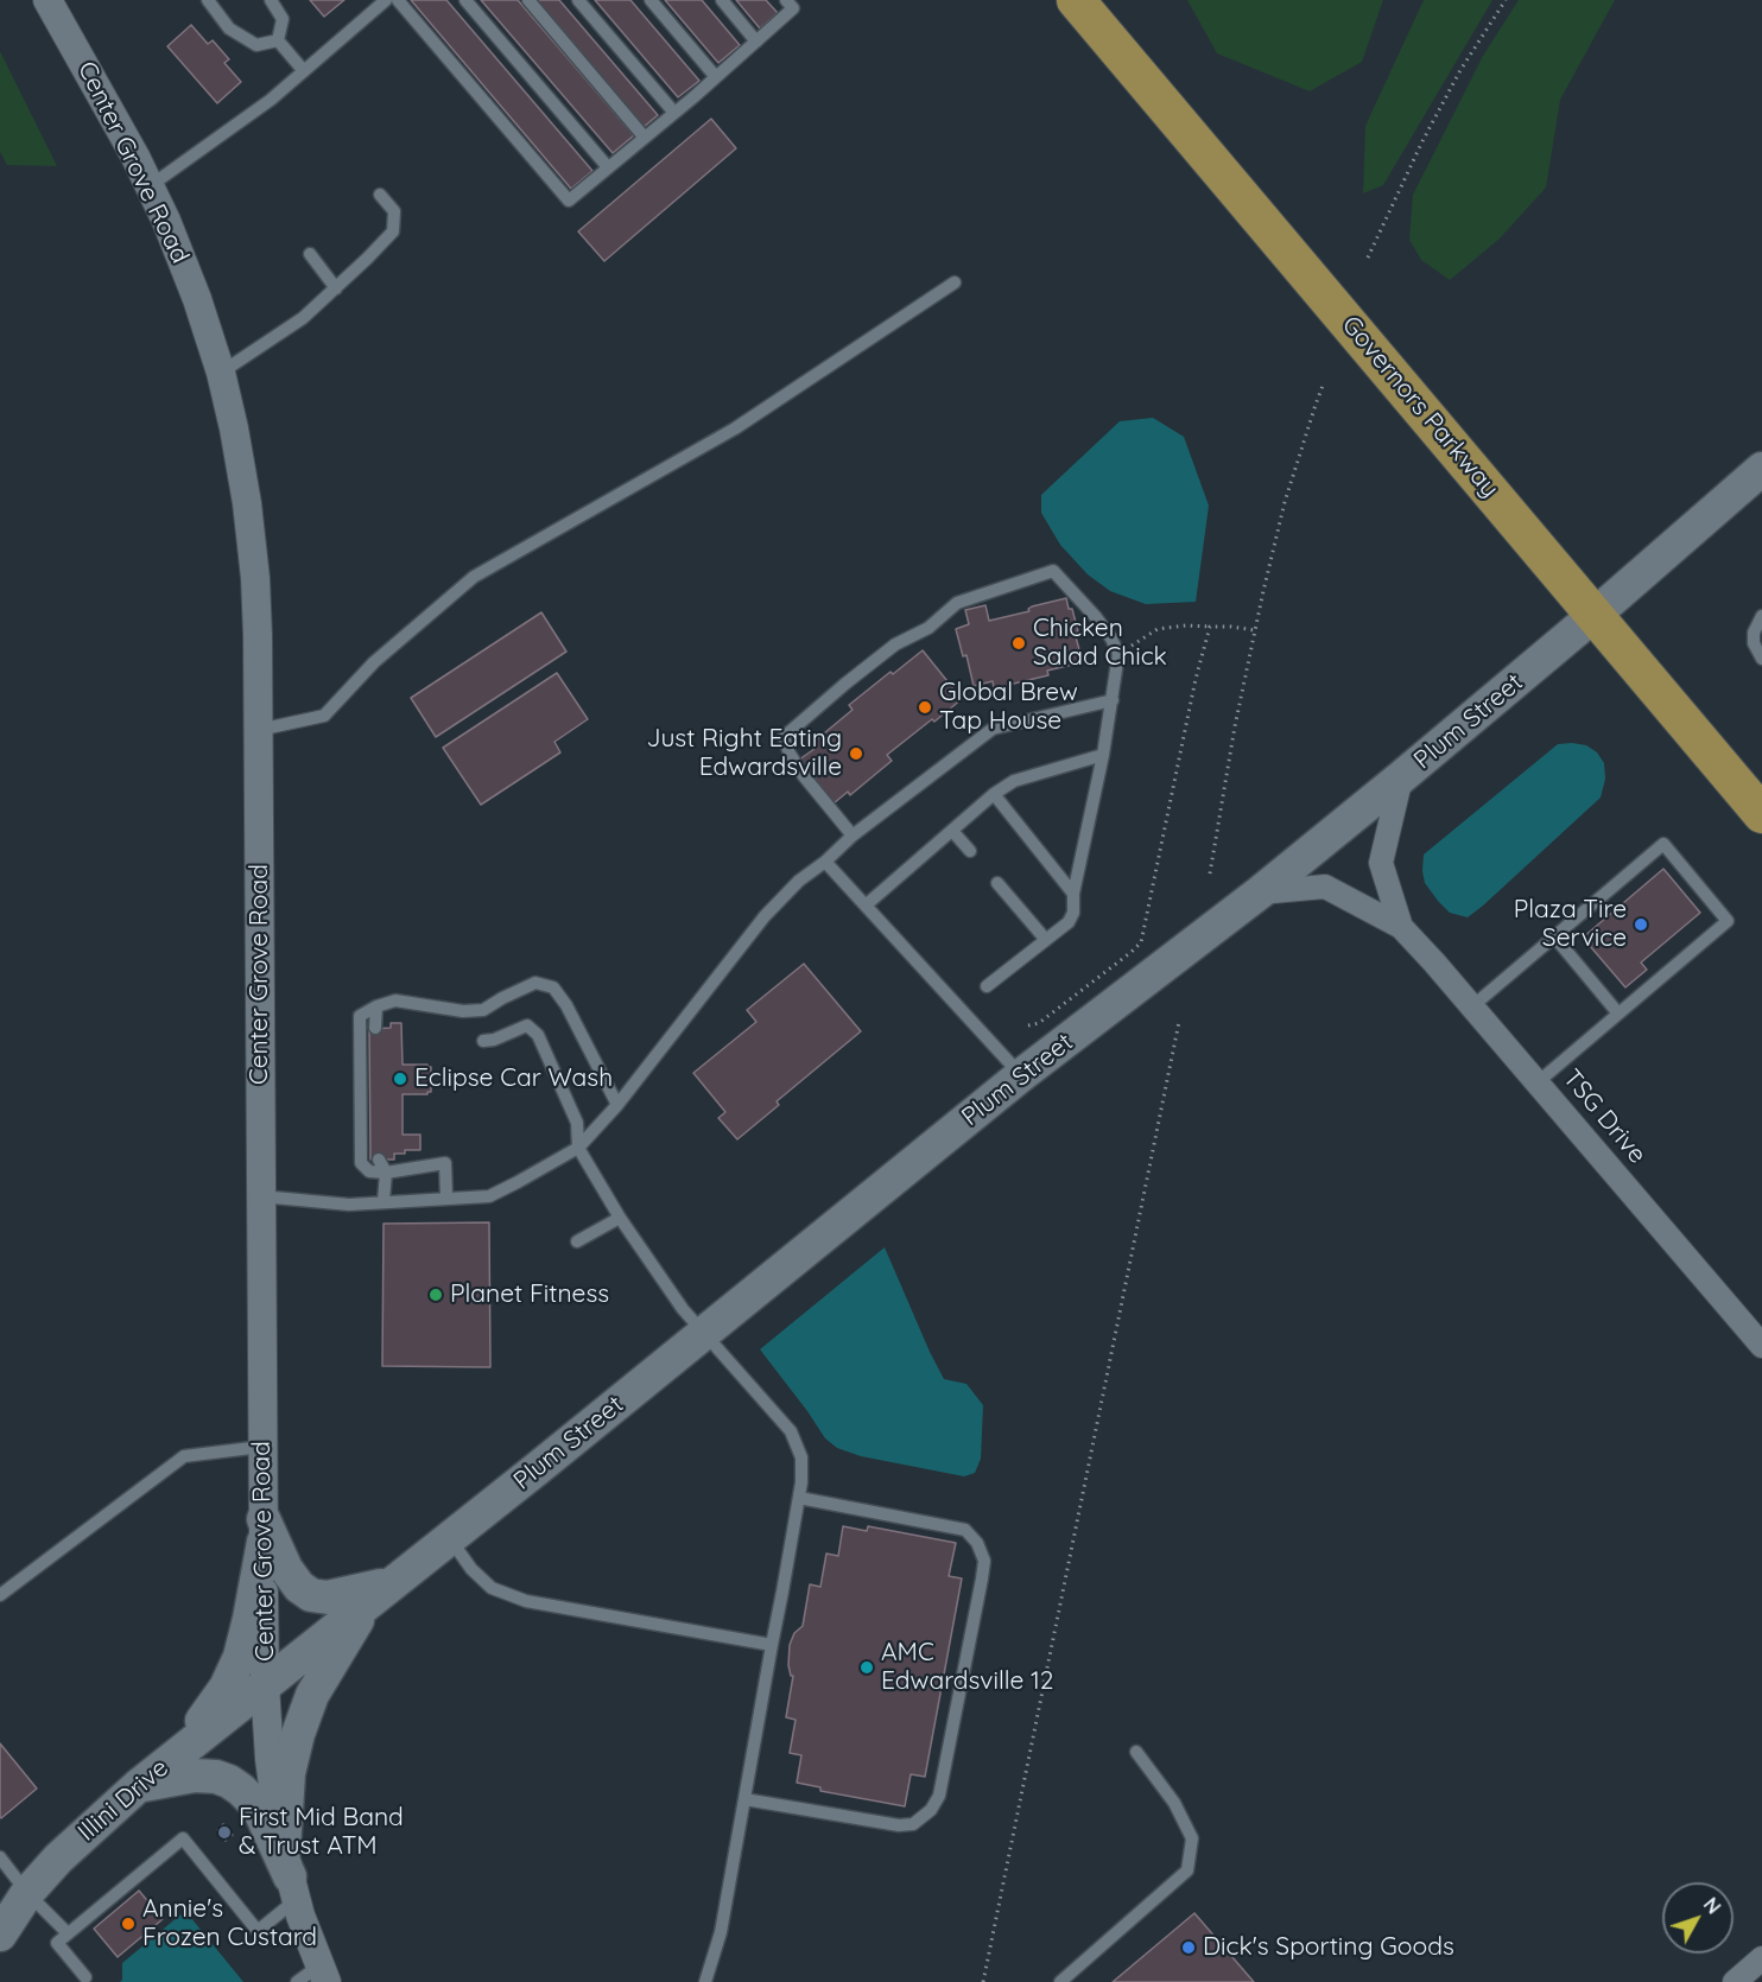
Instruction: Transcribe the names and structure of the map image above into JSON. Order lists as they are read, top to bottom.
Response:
{
  "streets": {
    "main road": ["Governors Parkway", "Plum Street", "Illini Drive"],
    "street": ["Center Grove Road", "TSG Drive"]
  },
  "crossings": [
    ["Center Grove Road", "Plum Street"],
    ["Center Grove Road", "Illini Drive"],
    ["Governors Parkway", "Plum Street"],
    ["Plum Street", "TSG Drive"],
    ["Plum Street", "Illini Drive"]
  ],
  "places": [
    "Chicken Salad Chick",
    "Global Brew Tap House",
    "Just Right Eating Edwardsville",
    "Plaza Tire Service",
    "Eclipse Car Wash",
    "Planet Fitness",
    "AMC Edwardsville 12",
    "First Mid Band & Trust ATM",
    "Annie's Frozen Custard",
    "Dick's Sporting Goods"
  ],
  "north": "top right"
}
